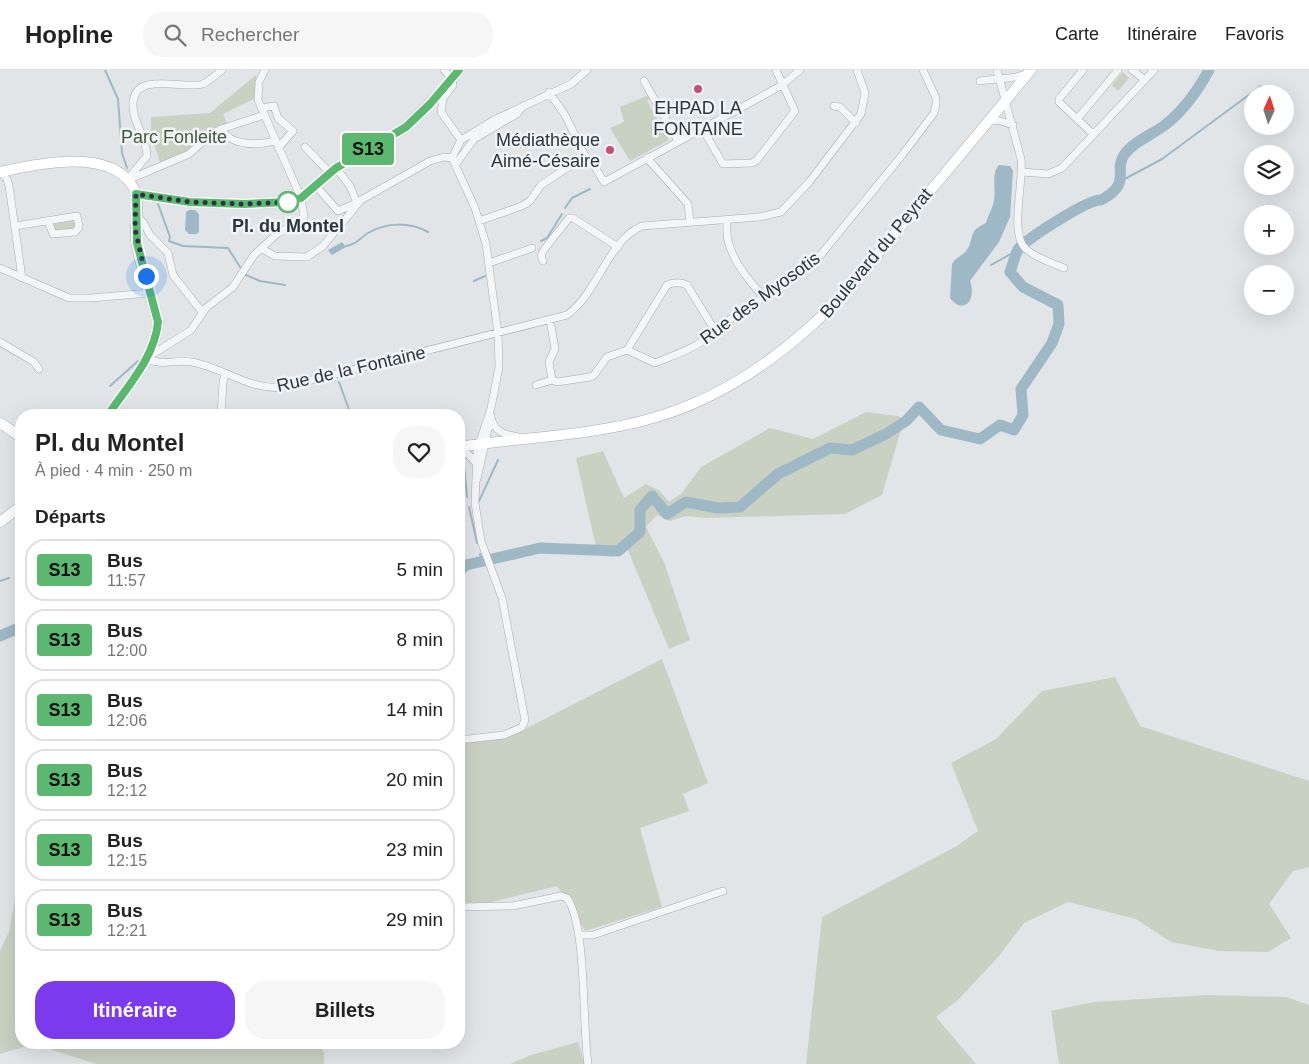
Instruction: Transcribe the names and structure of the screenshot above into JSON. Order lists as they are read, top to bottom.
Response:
{
  "streets": {
    "street": ["Boulevard du Peyrat", "Rue des Myosotis", "Rue de la Fontaine"]
  },
  "parks": ["Parc Fonleite"],
  "places": ["EHPAD LA FONTAINE", "Médiathèque Aimé-Césaire", "Pl. du Montel"],
  "lines": ["bus line S13"],
  "north": "top",
  "page": {
    "header": "Hopline",
    "search": "Rechercher",
    "nav": ["Carte", "Itinéraire", "Favoris"],
    "on_map": "S13",
    "map_buttons": ["+", "−"],
    "heading": [
      ["Pl. du Montel", "À pied · 4 min · 250 m"],
      "Départs"
    ],
    "list": [
      {
        "mark": "S13",
        "name": "Bus",
        "note": "11:57",
        "value": "5 min"
      },
      {
        "mark": "S13",
        "name": "Bus",
        "note": "12:00",
        "value": "8 min"
      },
      {
        "mark": "S13",
        "name": "Bus",
        "note": "12:06",
        "value": "14 min"
      },
      {
        "mark": "S13",
        "name": "Bus",
        "note": "12:12",
        "value": "20 min"
      },
      {
        "mark": "S13",
        "name": "Bus",
        "note": "12:15",
        "value": "23 min"
      },
      {
        "mark": "S13",
        "name": "Bus",
        "note": "12:21",
        "value": "29 min"
      }
    ],
    "buttons": ["Itinéraire", "Billets"]
  }
}
